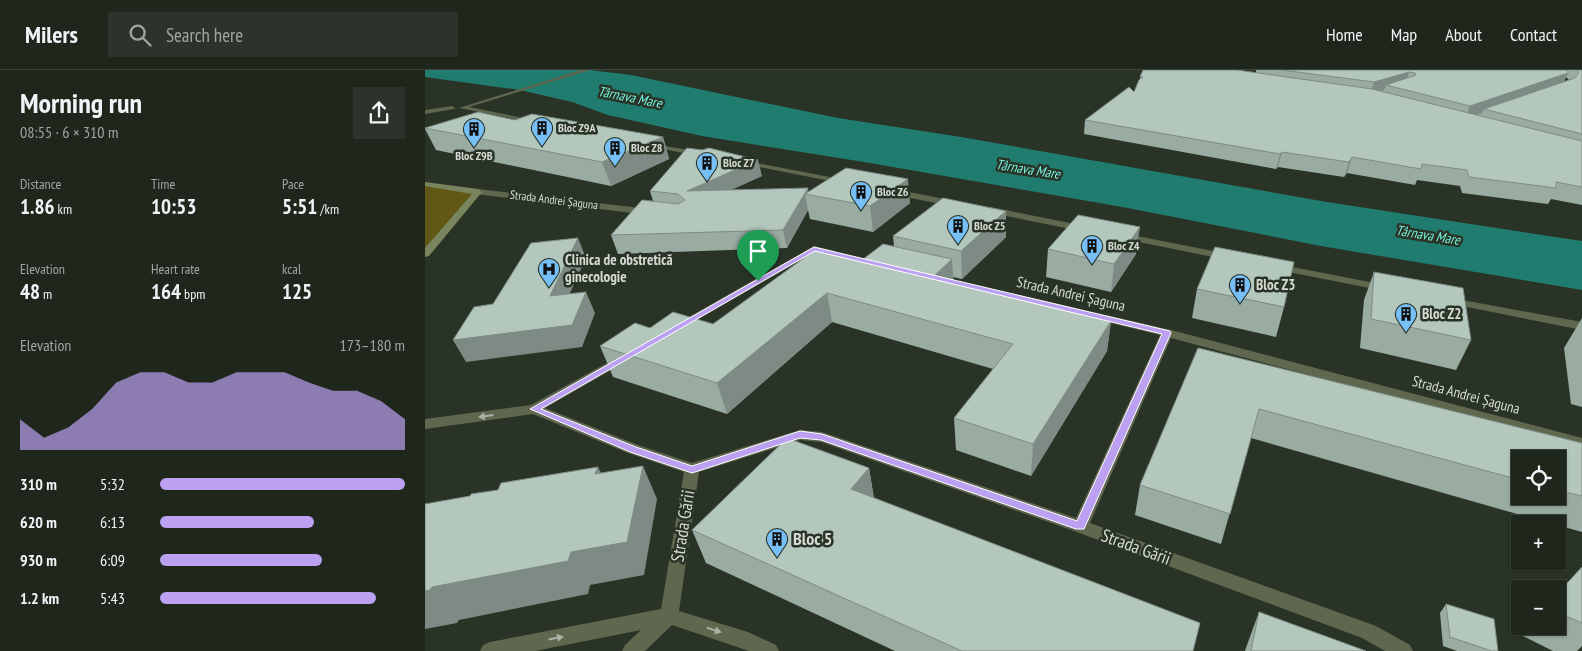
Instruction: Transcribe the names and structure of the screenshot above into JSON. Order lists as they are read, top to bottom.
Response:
{
  "streets": {
    "street": ["Strada Andrei Șaguna", "Strada Gării"]
  },
  "water": ["Târnava Mare"],
  "places": {
    "building": [
      "Bloc Z9A",
      "Bloc Z9B",
      "Bloc Z8",
      "Bloc Z7",
      "Bloc Z6",
      "Bloc Z5",
      "Bloc Z4",
      "Bloc Z3",
      "Bloc Z2",
      "Bloc 5"
    ],
    "hospital": ["Clinica de obstretică ginecologie"]
  },
  "page": {
    "header": "Milers",
    "search": "Search here",
    "nav": [
      "Home",
      "Map",
      "About",
      "Contact"
    ],
    "heading": ["Morning run", "08:55 · 6 × 310 m"],
    "stats": [
      ["Distance", "1.86 km"],
      ["Time", "10:53"],
      ["Pace", "5:51 /km"],
      ["Elevation", "48 m"],
      ["Heart rate", "164 bpm"],
      ["kcal", "125"]
    ],
    "chart": ["Elevation", "173–180 m"],
    "map_buttons": ["+", "−"],
    "list": [
      {
        "name": "310 m",
        "note": "5:32"
      },
      {
        "name": "620 m",
        "note": "6:13"
      },
      {
        "name": "930 m",
        "note": "6:09"
      },
      {
        "name": "1.2 km",
        "note": "5:43"
      }
    ]
  }
}
